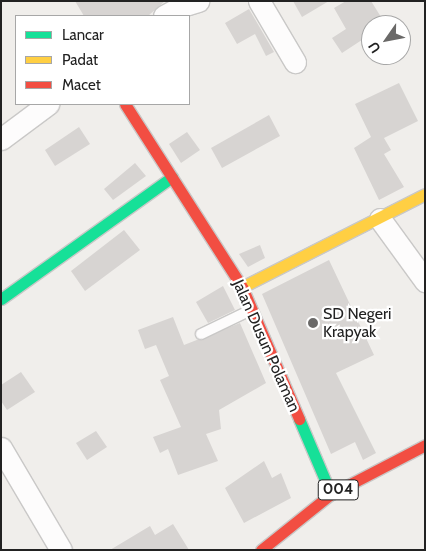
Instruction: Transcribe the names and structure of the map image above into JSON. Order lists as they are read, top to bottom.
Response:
{
  "streets": {
    "street": ["Jalan Dusun Polaman", "004"]
  },
  "crossings": [
    ["Jalan Dusun Polaman", "004"]
  ],
  "places": ["SD Negeri Krapyak"],
  "legend": ["Lancar", "Padat", "Macet"],
  "north": "bottom left"
}
